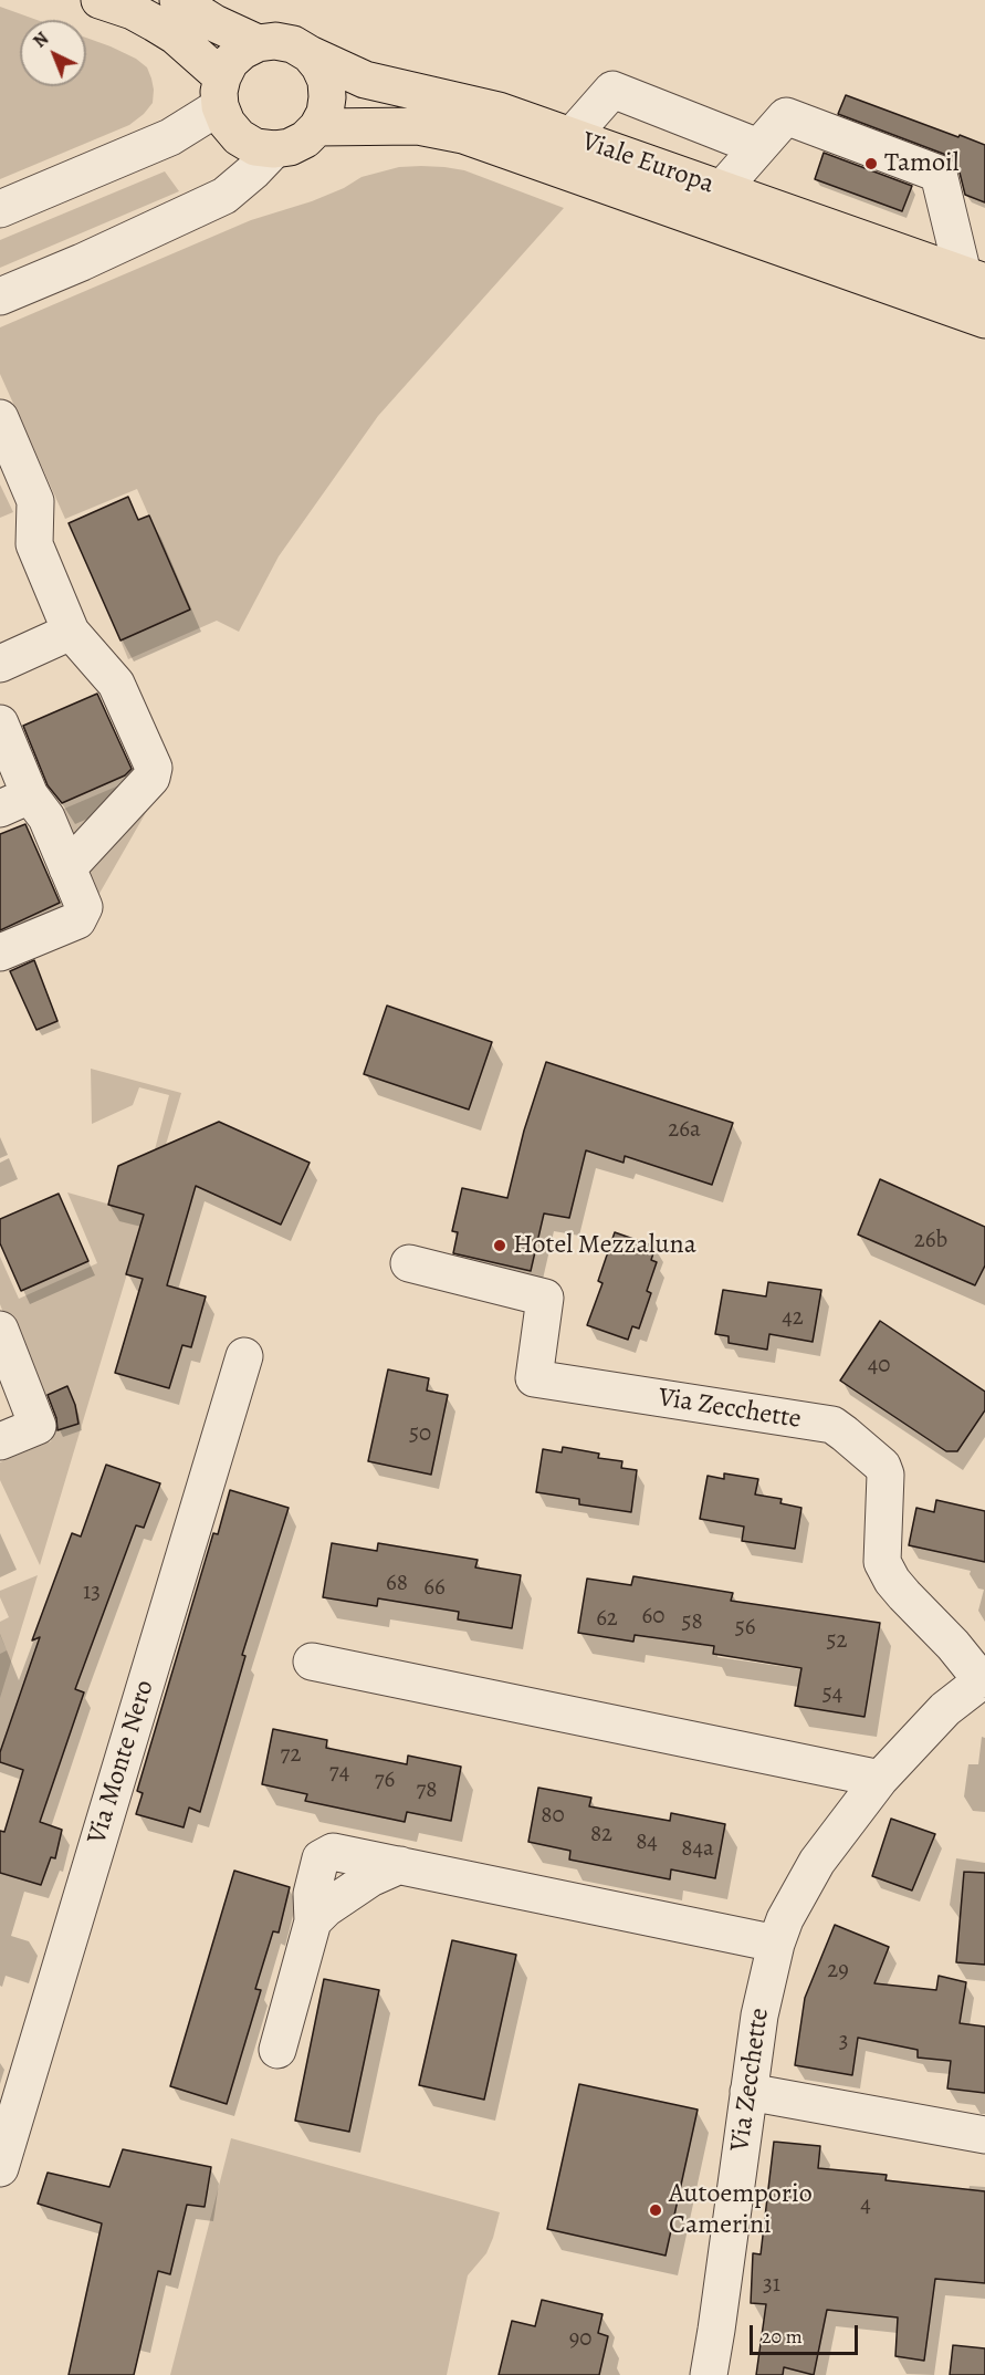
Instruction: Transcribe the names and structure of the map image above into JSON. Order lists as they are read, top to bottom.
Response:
{
  "streets": {
    "main road": ["Viale Europa"],
    "street": ["Via Zecchette", "Via Monte Nero"]
  },
  "places": ["Tamoil", "Hotel Mezzaluna", "Autoemporio Camerini"],
  "house_numbers": [
    "26a",
    "26b",
    "42",
    "40",
    "50",
    "68",
    "66",
    "13",
    "60",
    "62",
    "58",
    "56",
    "52",
    "54",
    "72",
    "74",
    "76",
    "78",
    "80",
    "82",
    "84",
    "84a",
    "29",
    "3",
    "4",
    "31",
    "90"
  ],
  "scale_bar": "20 m",
  "north": "top left"
}
